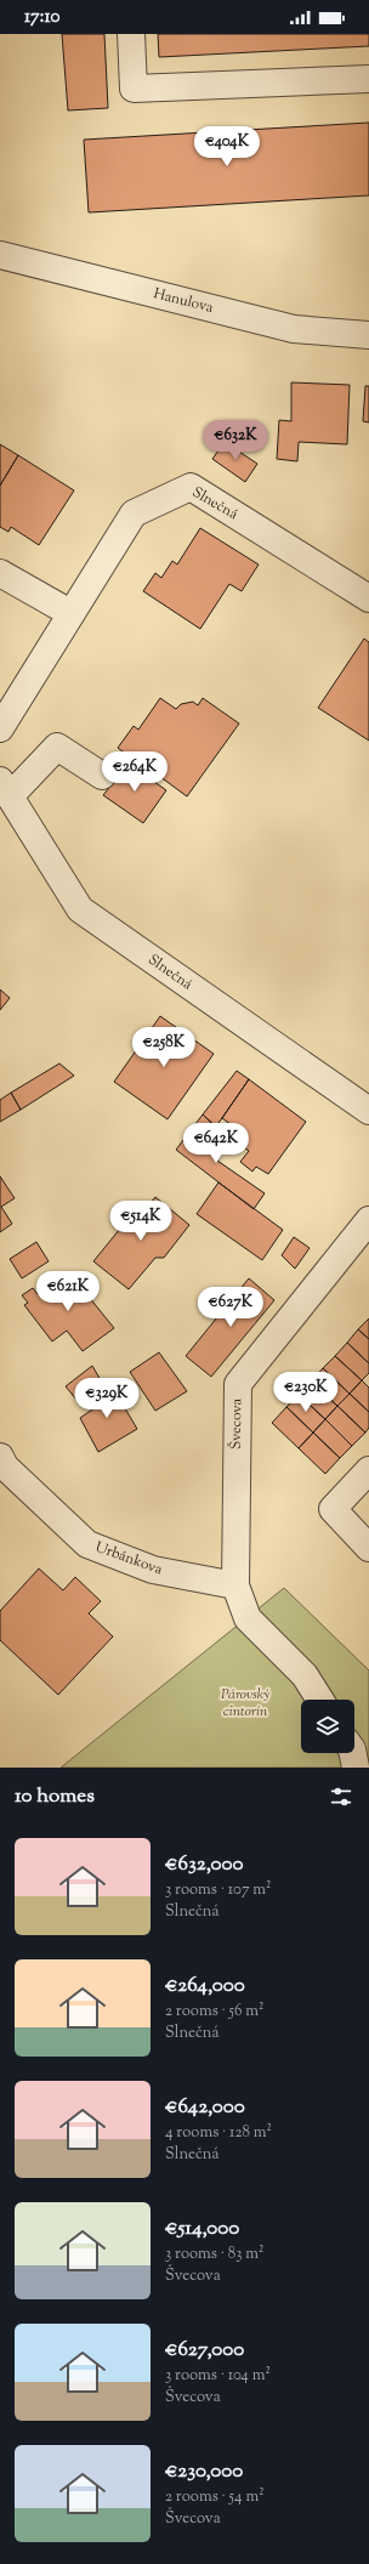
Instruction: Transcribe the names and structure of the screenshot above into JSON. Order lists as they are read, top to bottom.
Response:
{
  "streets": {
    "street": [
      "Hanulova",
      "Slnečná",
      "Švecova",
      "Urbánkova"
    ]
  },
  "crossings": [
    ["Švecova", "Urbánkova"]
  ],
  "parks": ["Párovský cintorín"],
  "page": {
    "status": "17:10",
    "price": [
      "€404K",
      "€632K",
      "€264K",
      "€258K",
      "€642K",
      "€514K",
      "€621K",
      "€627K",
      "€230K",
      "€329K"
    ],
    "heading": "10 homes",
    "list": [
      {
        "name": "€632,000",
        "note": "3 rooms · 107 m² · Slnečná"
      },
      {
        "name": "€264,000",
        "note": "2 rooms · 56 m² · Slnečná"
      },
      {
        "name": "€642,000",
        "note": "4 rooms · 128 m² · Slnečná"
      },
      {
        "name": "€514,000",
        "note": "3 rooms · 83 m² · Švecova"
      },
      {
        "name": "€627,000",
        "note": "3 rooms · 104 m² · Švecova"
      },
      {
        "name": "€230,000",
        "note": "2 rooms · 54 m² · Švecova"
      }
    ]
  }
}
